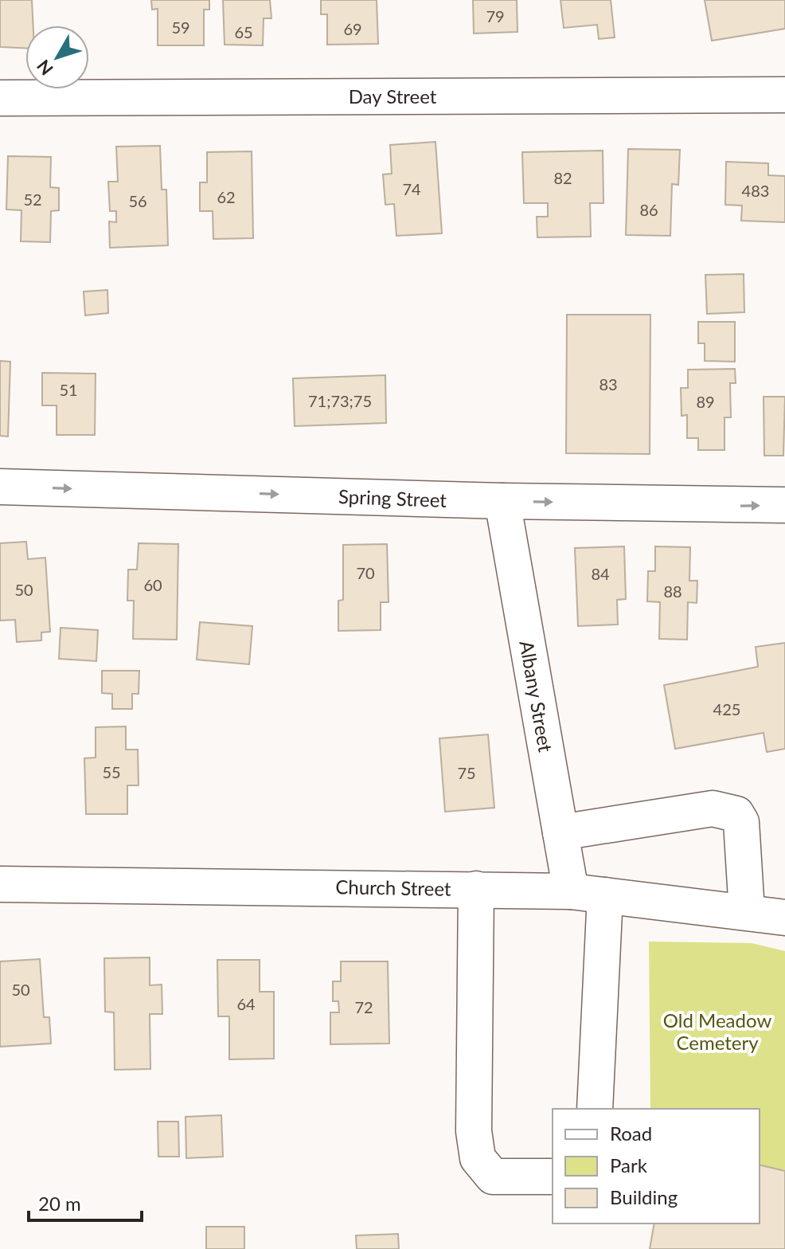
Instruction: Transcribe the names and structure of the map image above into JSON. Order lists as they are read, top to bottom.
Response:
{
  "streets": {
    "street": [
      "Day Street",
      "Spring Street",
      "Albany Street",
      "Church Street"
    ]
  },
  "crossings": [
    ["Spring Street", "Albany Street"],
    ["Albany Street", "Church Street"]
  ],
  "one_way": ["Spring Street"],
  "parks": ["Old Meadow Cemetery"],
  "house_numbers": [
    "79",
    "59",
    "69",
    "65",
    "82",
    "74",
    "483",
    "62",
    "52",
    "56",
    "86",
    "83",
    "51",
    "71;73;75",
    "89",
    "70",
    "84",
    "60",
    "50",
    "88",
    "425",
    "55",
    "75",
    "50",
    "64",
    "72"
  ],
  "legend": ["Road", "Park", "Building"],
  "scale_bar": "20 m",
  "north": "bottom left"
}
